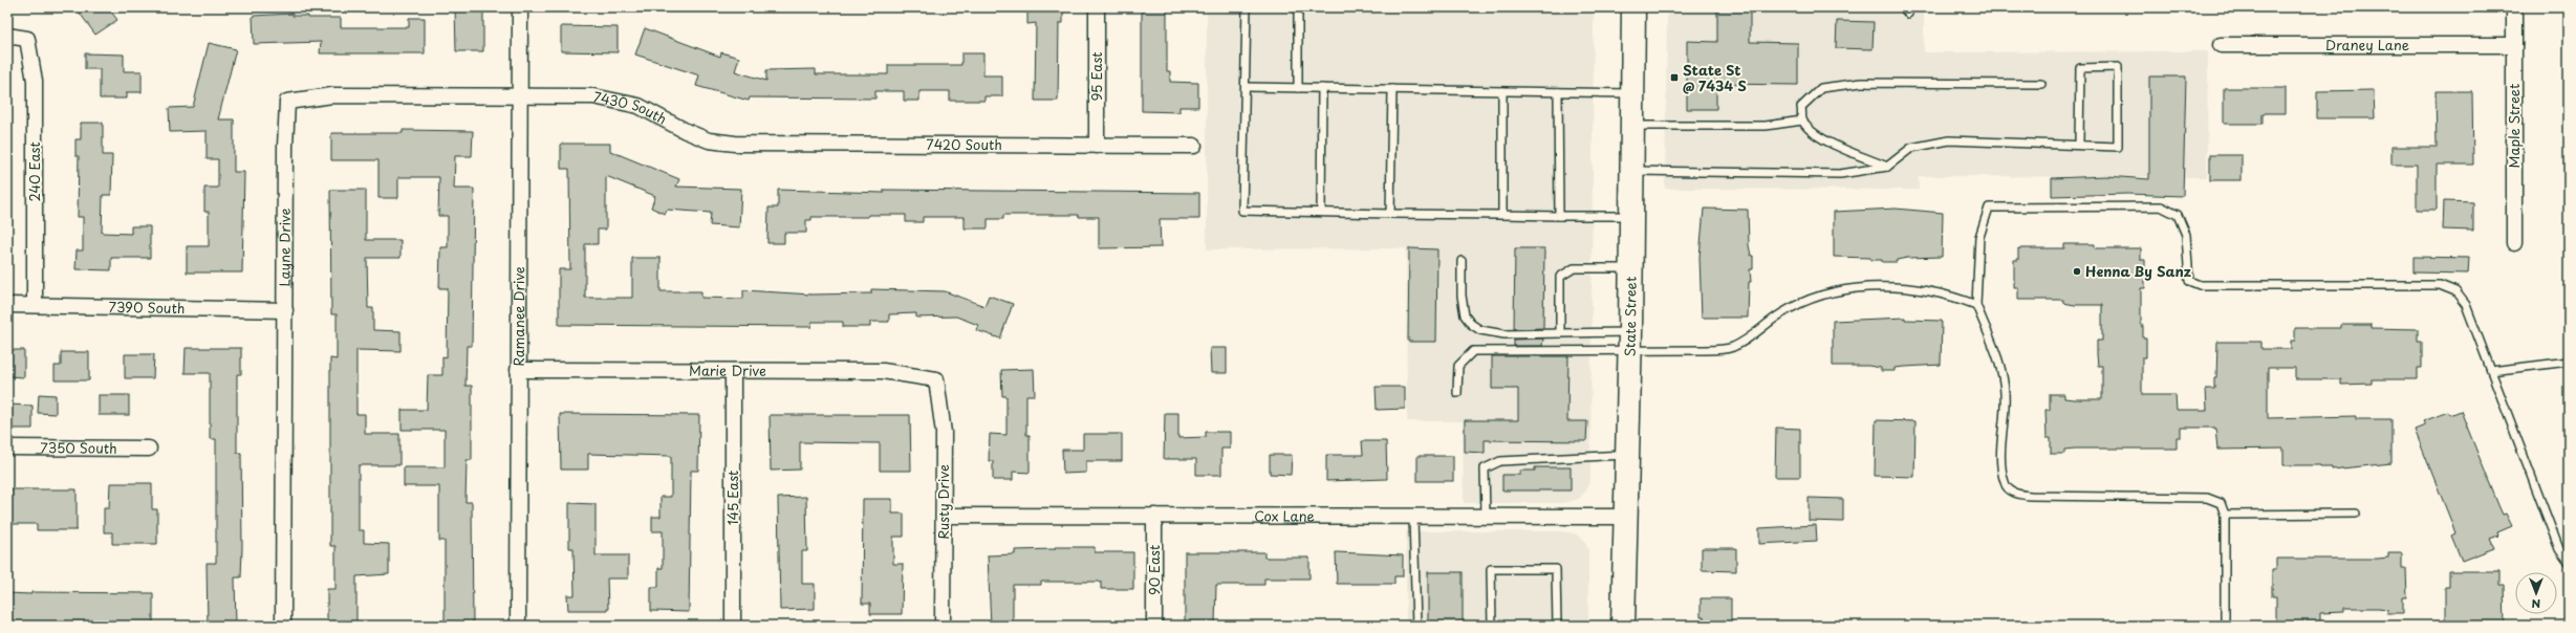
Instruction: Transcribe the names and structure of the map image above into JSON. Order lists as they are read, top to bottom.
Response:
{
  "streets": {
    "main road": ["State Street"],
    "street": [
      "Draney Lane",
      "95 East",
      "7430 South",
      "Maple Street",
      "7420 South",
      "240 East",
      "Layne Drive",
      "7390 South",
      "Ramanee Drive",
      "Marie Drive",
      "7350 South",
      "145 East",
      "Rusty Drive",
      "Cox Lane",
      "90 East"
    ]
  },
  "crossings": [
    ["Draney Lane", "Maple Street"],
    ["95 East", "7420 South"],
    ["7430 South", "7420 South"],
    ["7430 South", "Layne Drive"],
    ["7430 South", "Ramanee Drive"],
    ["240 East", "7390 South"],
    ["Layne Drive", "7390 South"],
    ["Layne Drive", "Ramanee Drive"],
    ["Ramanee Drive", "Marie Drive"],
    ["State Street", "Cox Lane"],
    ["Marie Drive", "145 East"],
    ["Marie Drive", "Rusty Drive"],
    ["Rusty Drive", "Cox Lane"],
    ["Cox Lane", "90 East"]
  ],
  "places": {
    "transit": ["State St @ 7434 S"],
    "other": ["Henna By Sanz"]
  },
  "north": "bottom"
}
